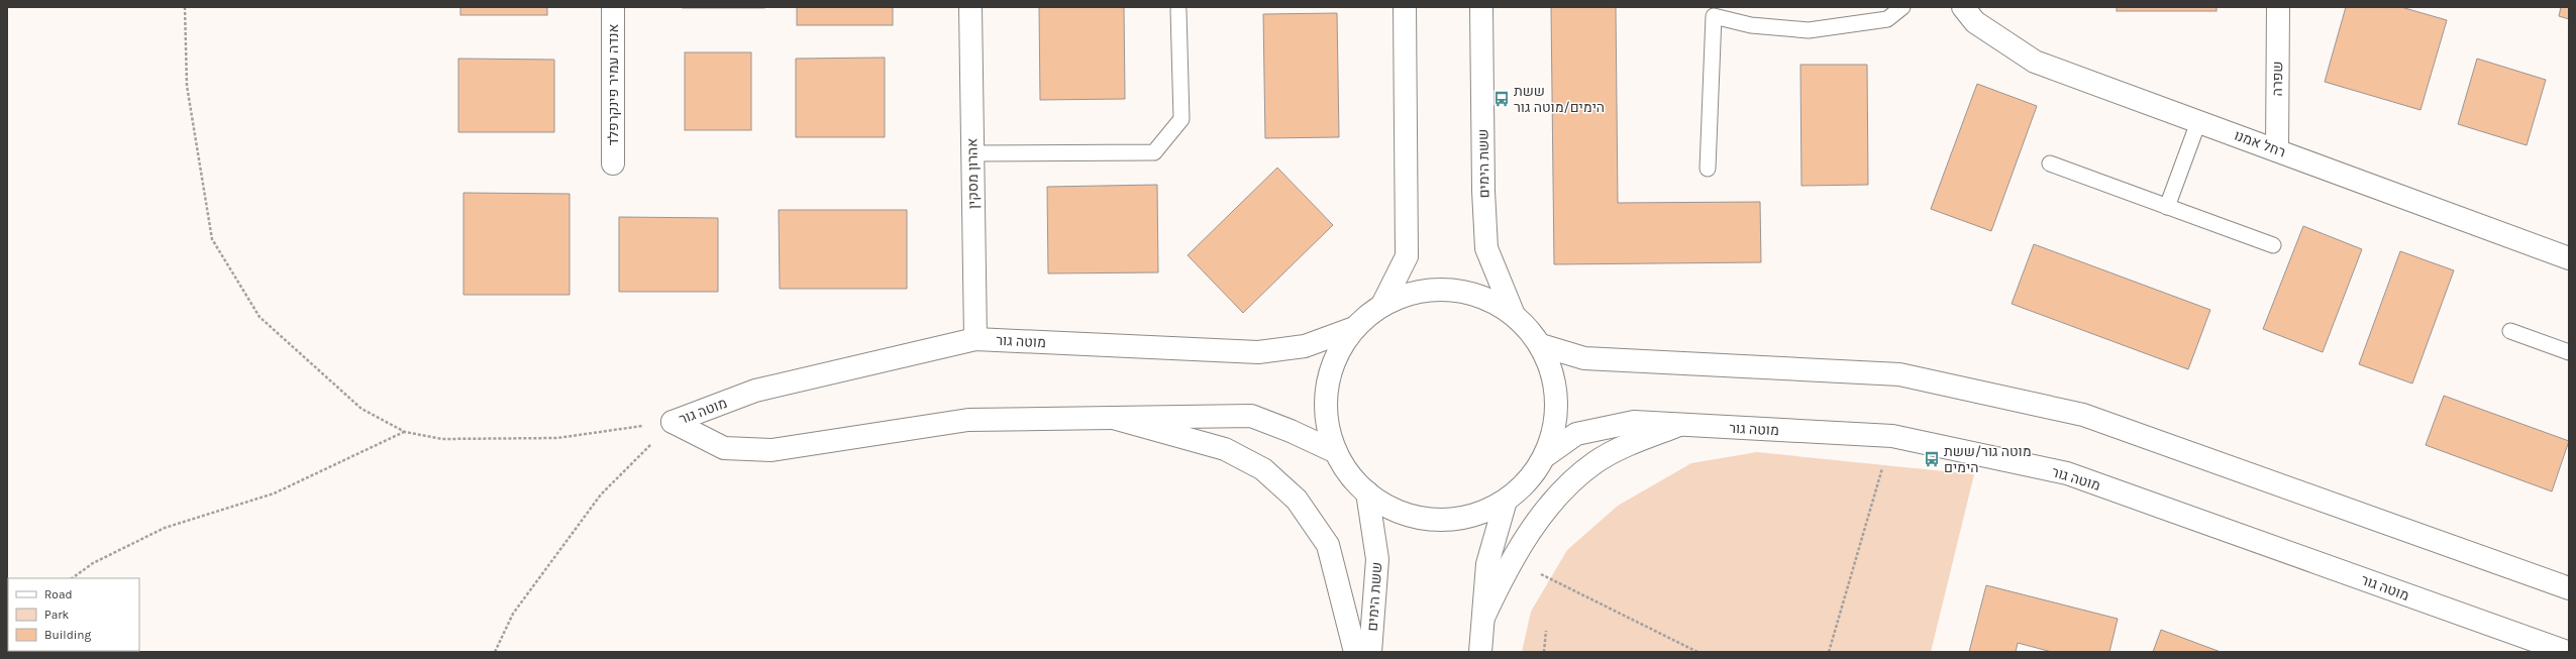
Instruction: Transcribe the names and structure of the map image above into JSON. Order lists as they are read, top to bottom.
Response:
{
  "streets": {
    "street": [
      "שפרה",
      "אנדה עמיר פינקרפלד",
      "רחל אמנו",
      "ששת הימים",
      "אהרון מסקין",
      "מוטה גור"
    ]
  },
  "crossings": [
    ["שפרה", "רחל אמנו"],
    ["אהרון מסקין", "מוטה גור"]
  ],
  "places": {
    "bus stop": ["ששת הימים/מוטה גור", "מוטה גור/ששת הימים"]
  },
  "legend": ["Road", "Park", "Building"]
}
